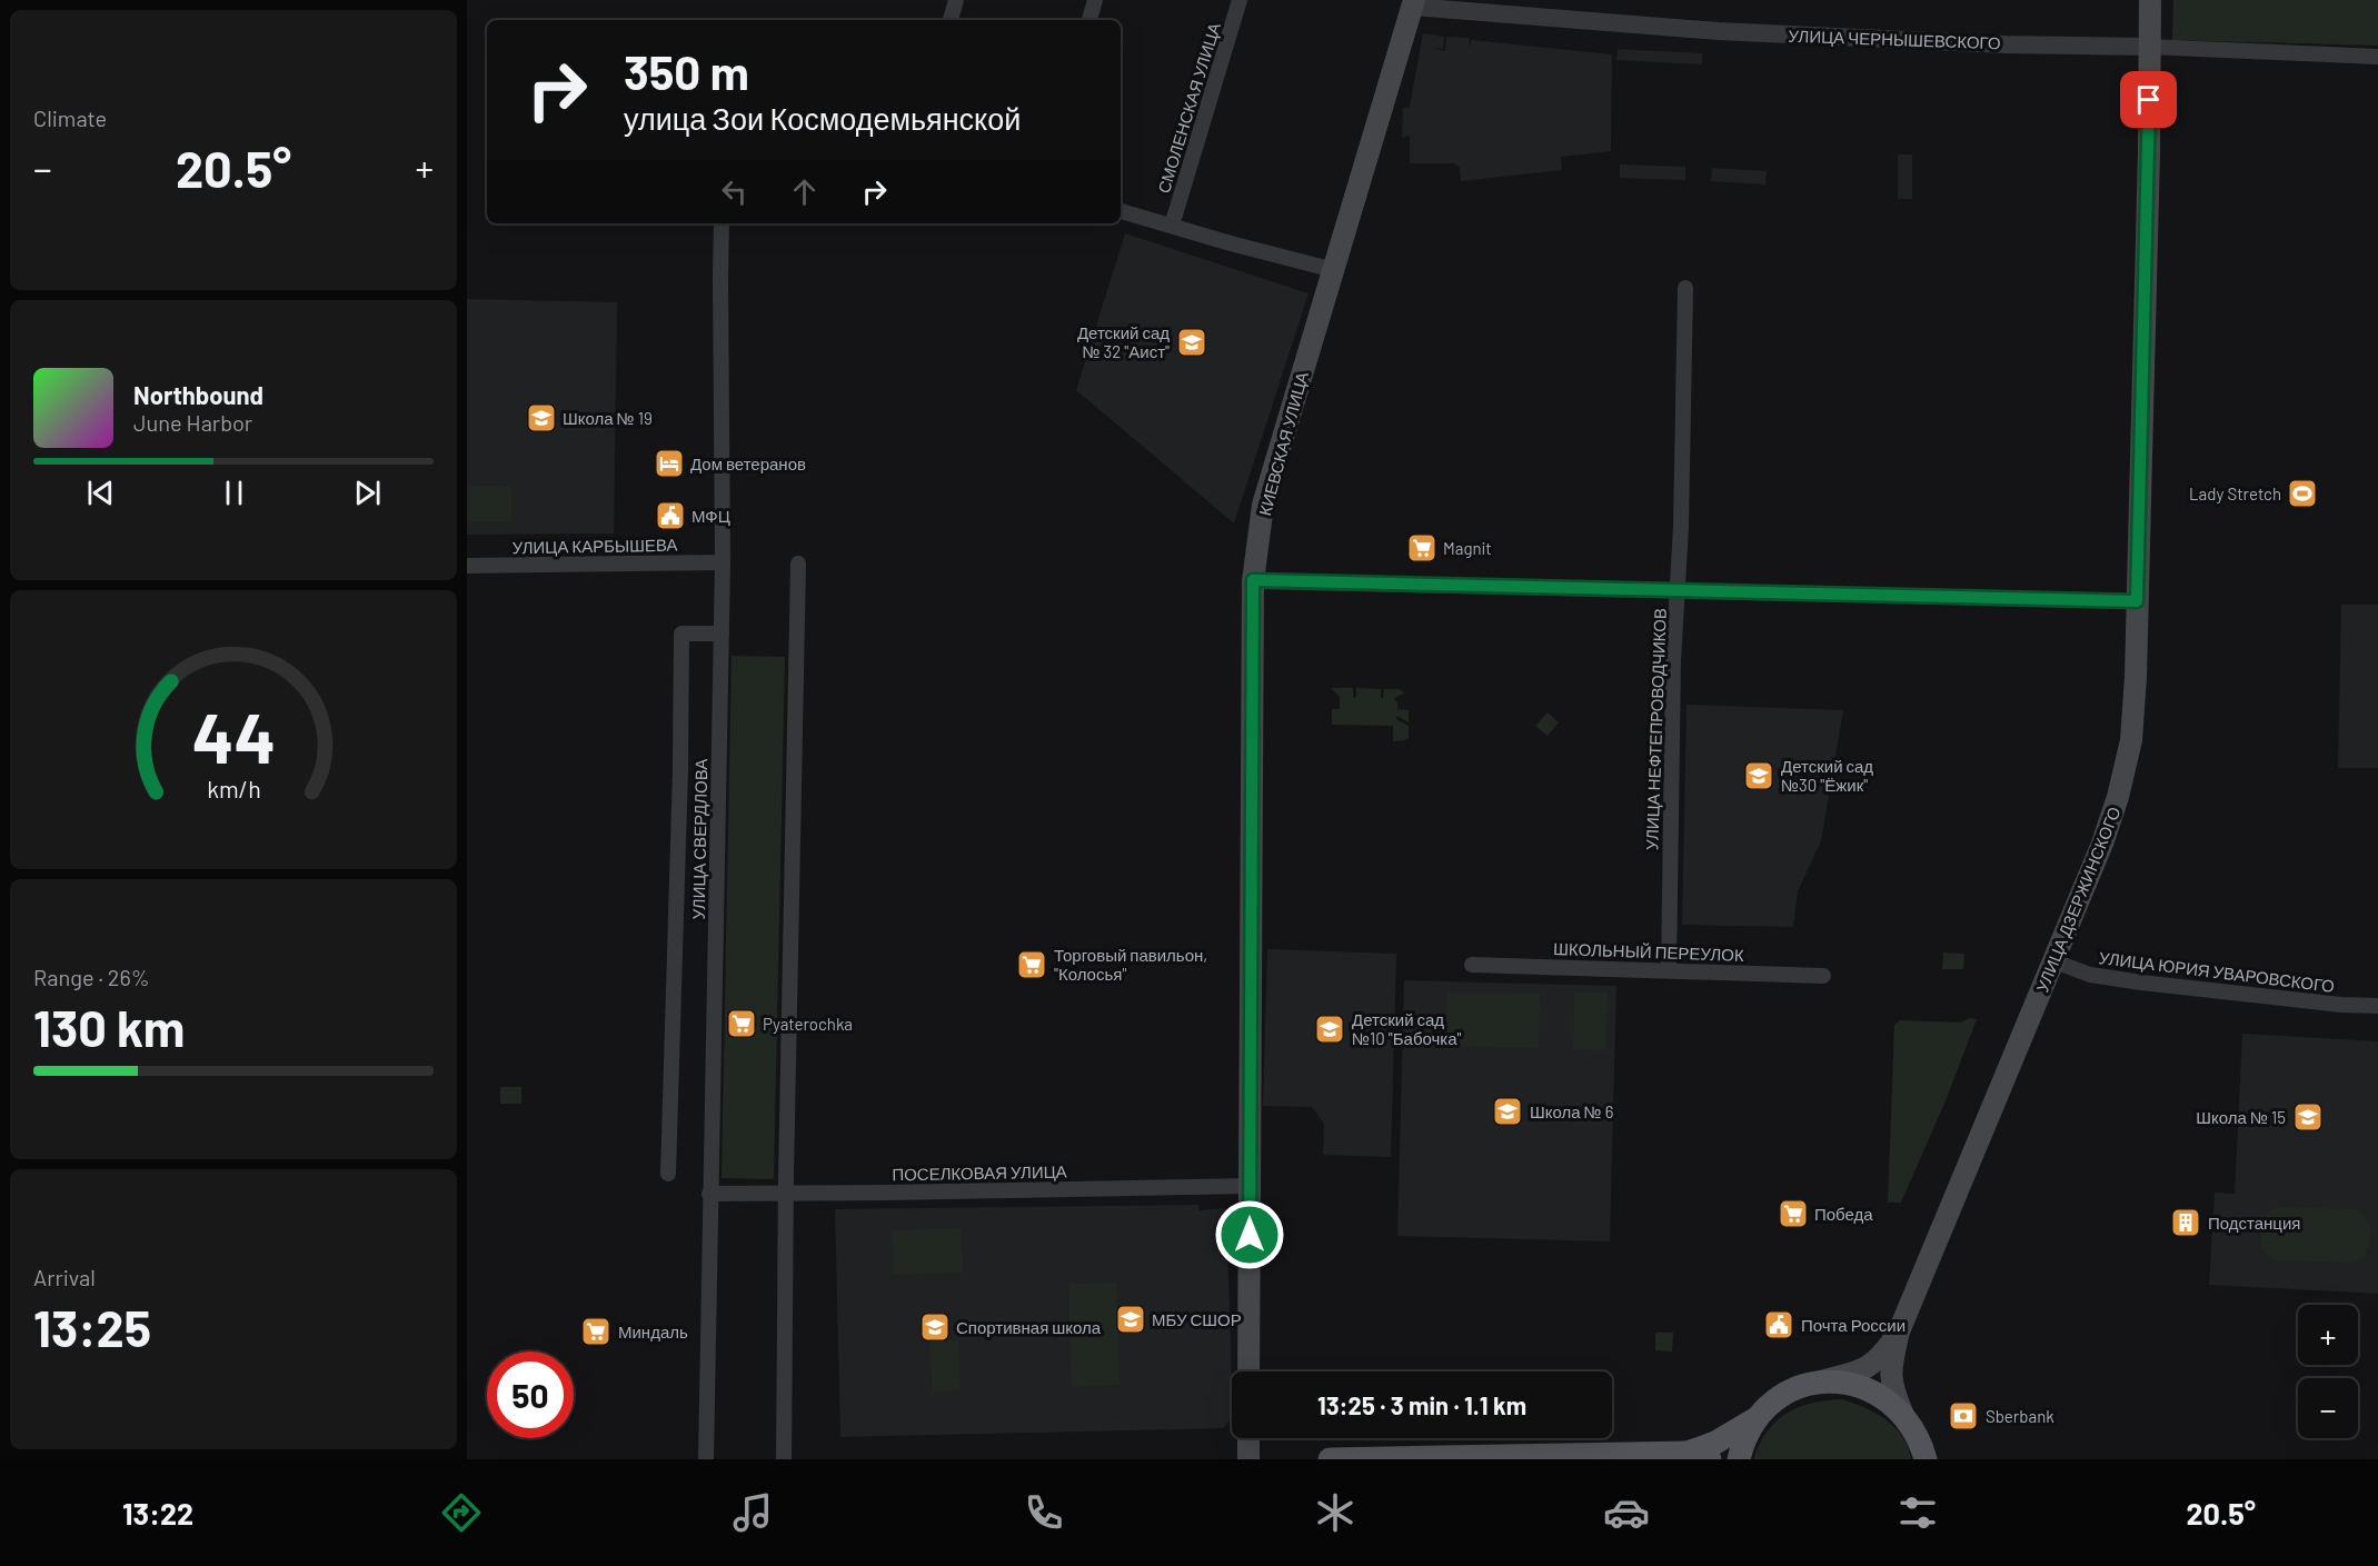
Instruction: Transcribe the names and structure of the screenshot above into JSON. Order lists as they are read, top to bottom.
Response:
{
  "streets": {
    "main road": ["КИЕВСКАЯ УЛИЦА", "УЛИЦА ДЗЕРЖИНСКОГО"],
    "street": [
      "УЛИЦА ЧЕРНЫШЕВСКОГО",
      "СМОЛЕНСКАЯ УЛИЦА",
      "УЛИЦА КАРБЫШЕВА",
      "УЛИЦА НЕФТЕПРОВОДЧИКОВ",
      "УЛИЦА СВЕРДЛОВА",
      "ШКОЛЬНЫЙ ПЕРЕУЛОК",
      "УЛИЦА ЮРИЯ УВАРОВСКОГО",
      "ПОСЕЛКОВАЯ УЛИЦА"
    ]
  },
  "crossings": [
    ["УЛИЦА ЧЕРНЫШЕВСКОГО", "КИЕВСКАЯ УЛИЦА"],
    ["УЛИЦА ЧЕРНЫШЕВСКОГО", "УЛИЦА ДЗЕРЖИНСКОГО"],
    ["КИЕВСКАЯ УЛИЦА", "ПОСЕЛКОВАЯ УЛИЦА"],
    ["УЛИЦА КАРБЫШЕВА", "УЛИЦА СВЕРДЛОВА"],
    ["УЛИЦА НЕФТЕПРОВОДЧИКОВ", "ШКОЛЬНЫЙ ПЕРЕУЛОК"],
    ["УЛИЦА СВЕРДЛОВА", "ПОСЕЛКОВАЯ УЛИЦА"],
    ["УЛИЦА ДЗЕРЖИНСКОГО", "УЛИЦА ЮРИЯ УВАРОВСКОГО"]
  ],
  "places": {
    "school or university": [
      "Детский сад № 32 \"Аист\"",
      "Школа № 19",
      "Детский сад №30 \"Ёжик\"",
      "Детский сад №10 \"Бабочка\"",
      "Школа № 6",
      "Школа № 15",
      "МБУ СШОР",
      "Спортивная школа"
    ],
    "hotel": ["Дом ветеранов"],
    "sports": ["Lady Stretch"],
    "public building": ["МФЦ", "Почта России"],
    "supermarket": [
      "Magnit",
      "Торговый павильон, \"Колосья\"",
      "Pyaterochka",
      "Победа",
      "Миндаль"
    ],
    "building": ["Подстанция"],
    "bank": ["Sberbank"]
  },
  "page": {
    "tile": [
      "Climate",
      ["Range · 26%", "130 km"],
      ["Arrival", "13:25"]
    ],
    "turn": ["350 m", "улица Зои Космодемьянской"],
    "heat": ["−", "20.5°", "+"],
    "song": ["Northbound", "June Harbor"],
    "map_buttons": ["+", "−"],
    "limit": "50",
    "trip": "13:25 · 3 min · 1.1 km",
    "tabs": ["13:22", "20.5°"],
    "gauge": ["44", "km/h"]
  }
}
